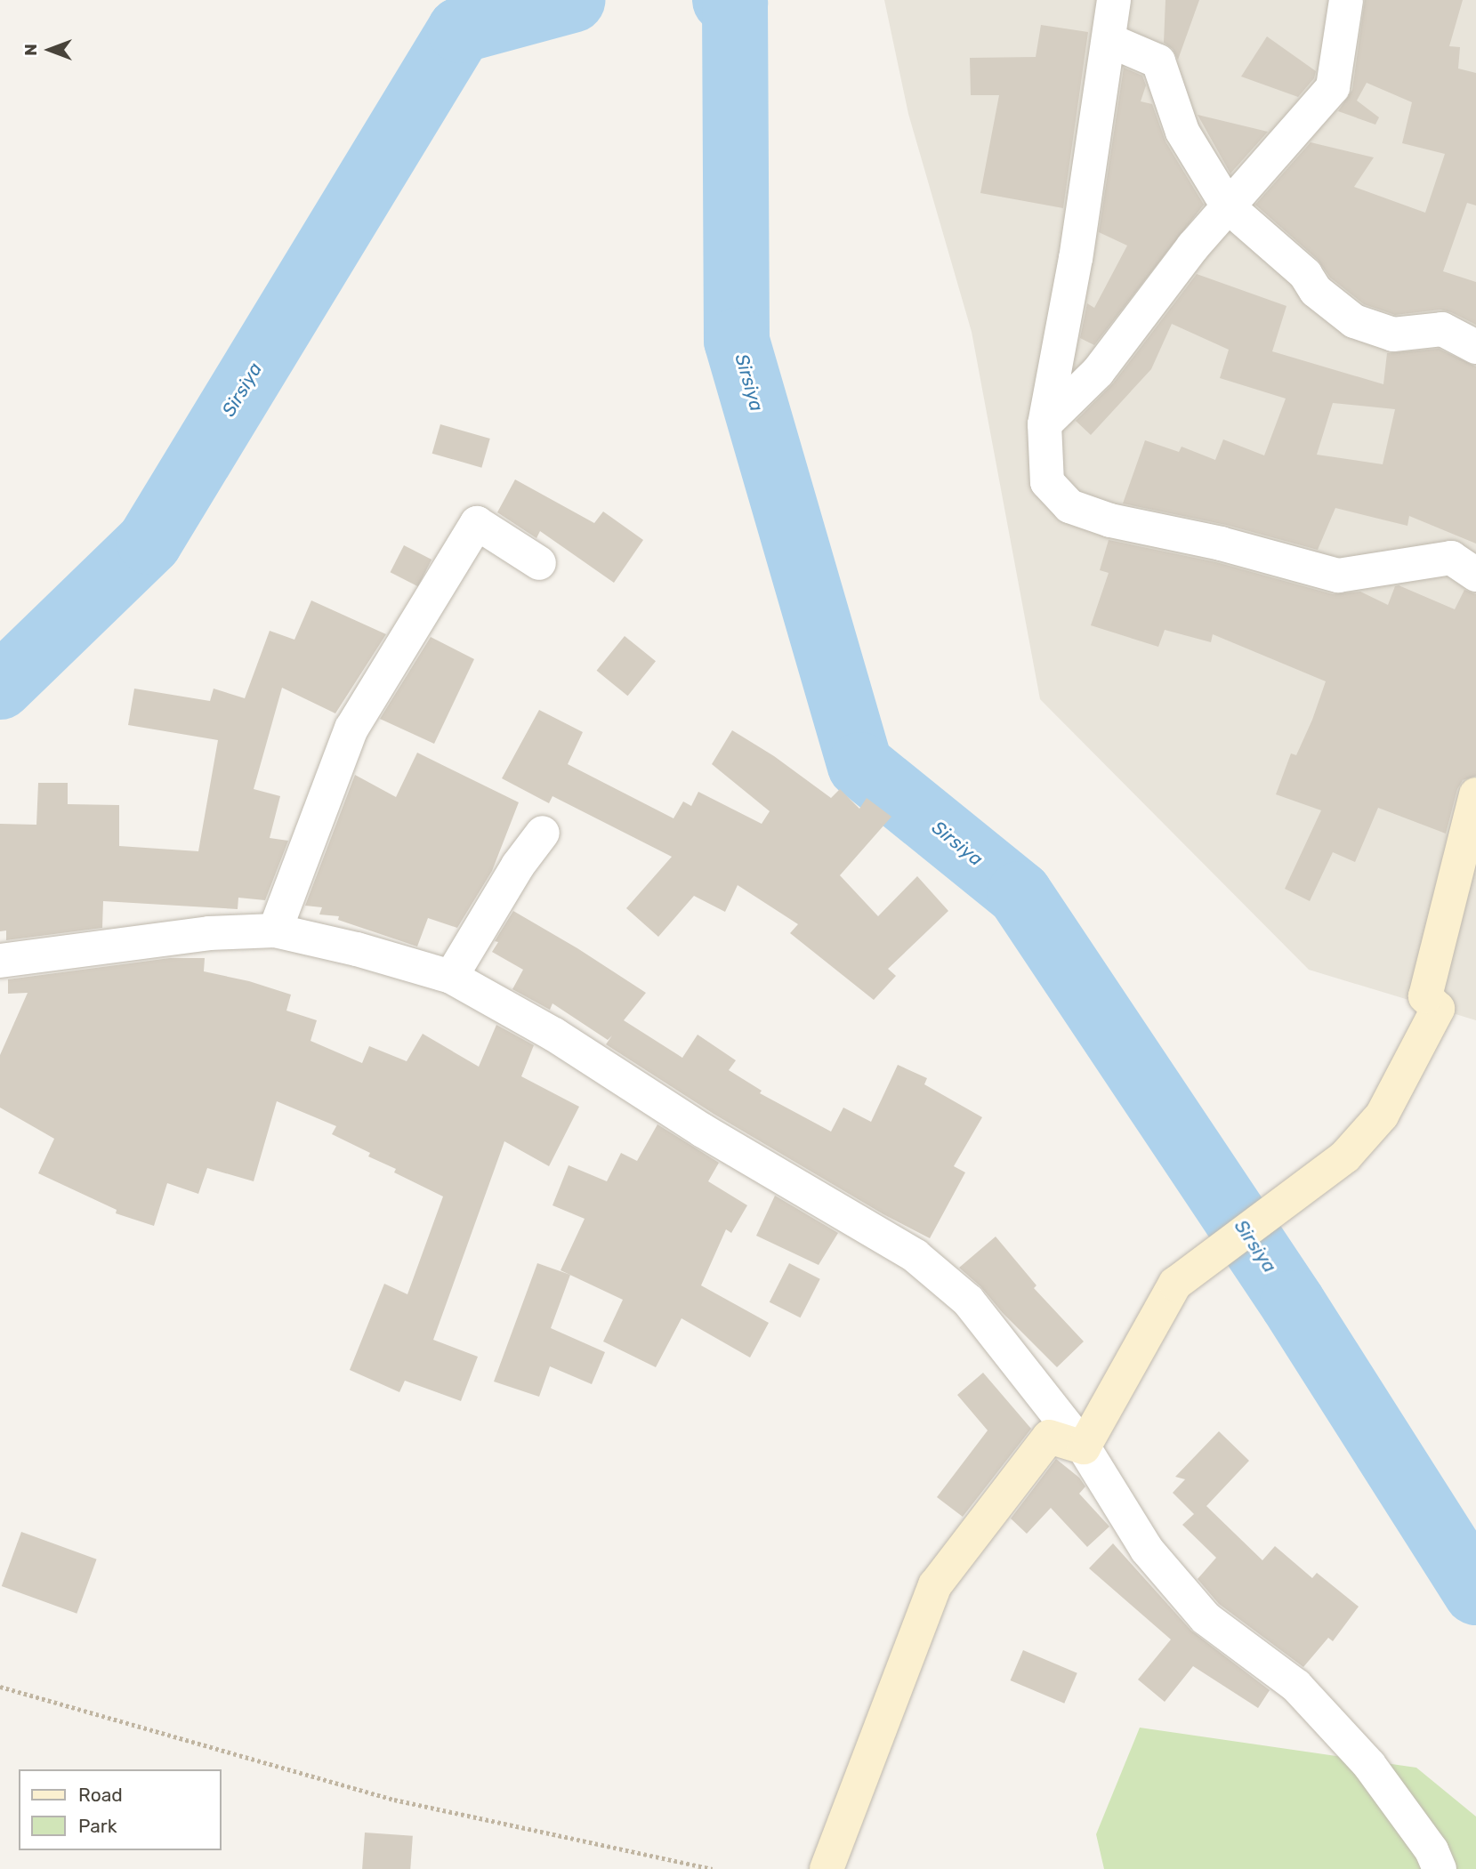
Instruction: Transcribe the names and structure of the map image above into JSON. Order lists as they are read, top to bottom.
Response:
{
  "water": ["Sirsiya"],
  "legend": ["Road", "Park"],
  "north": "left"
}
